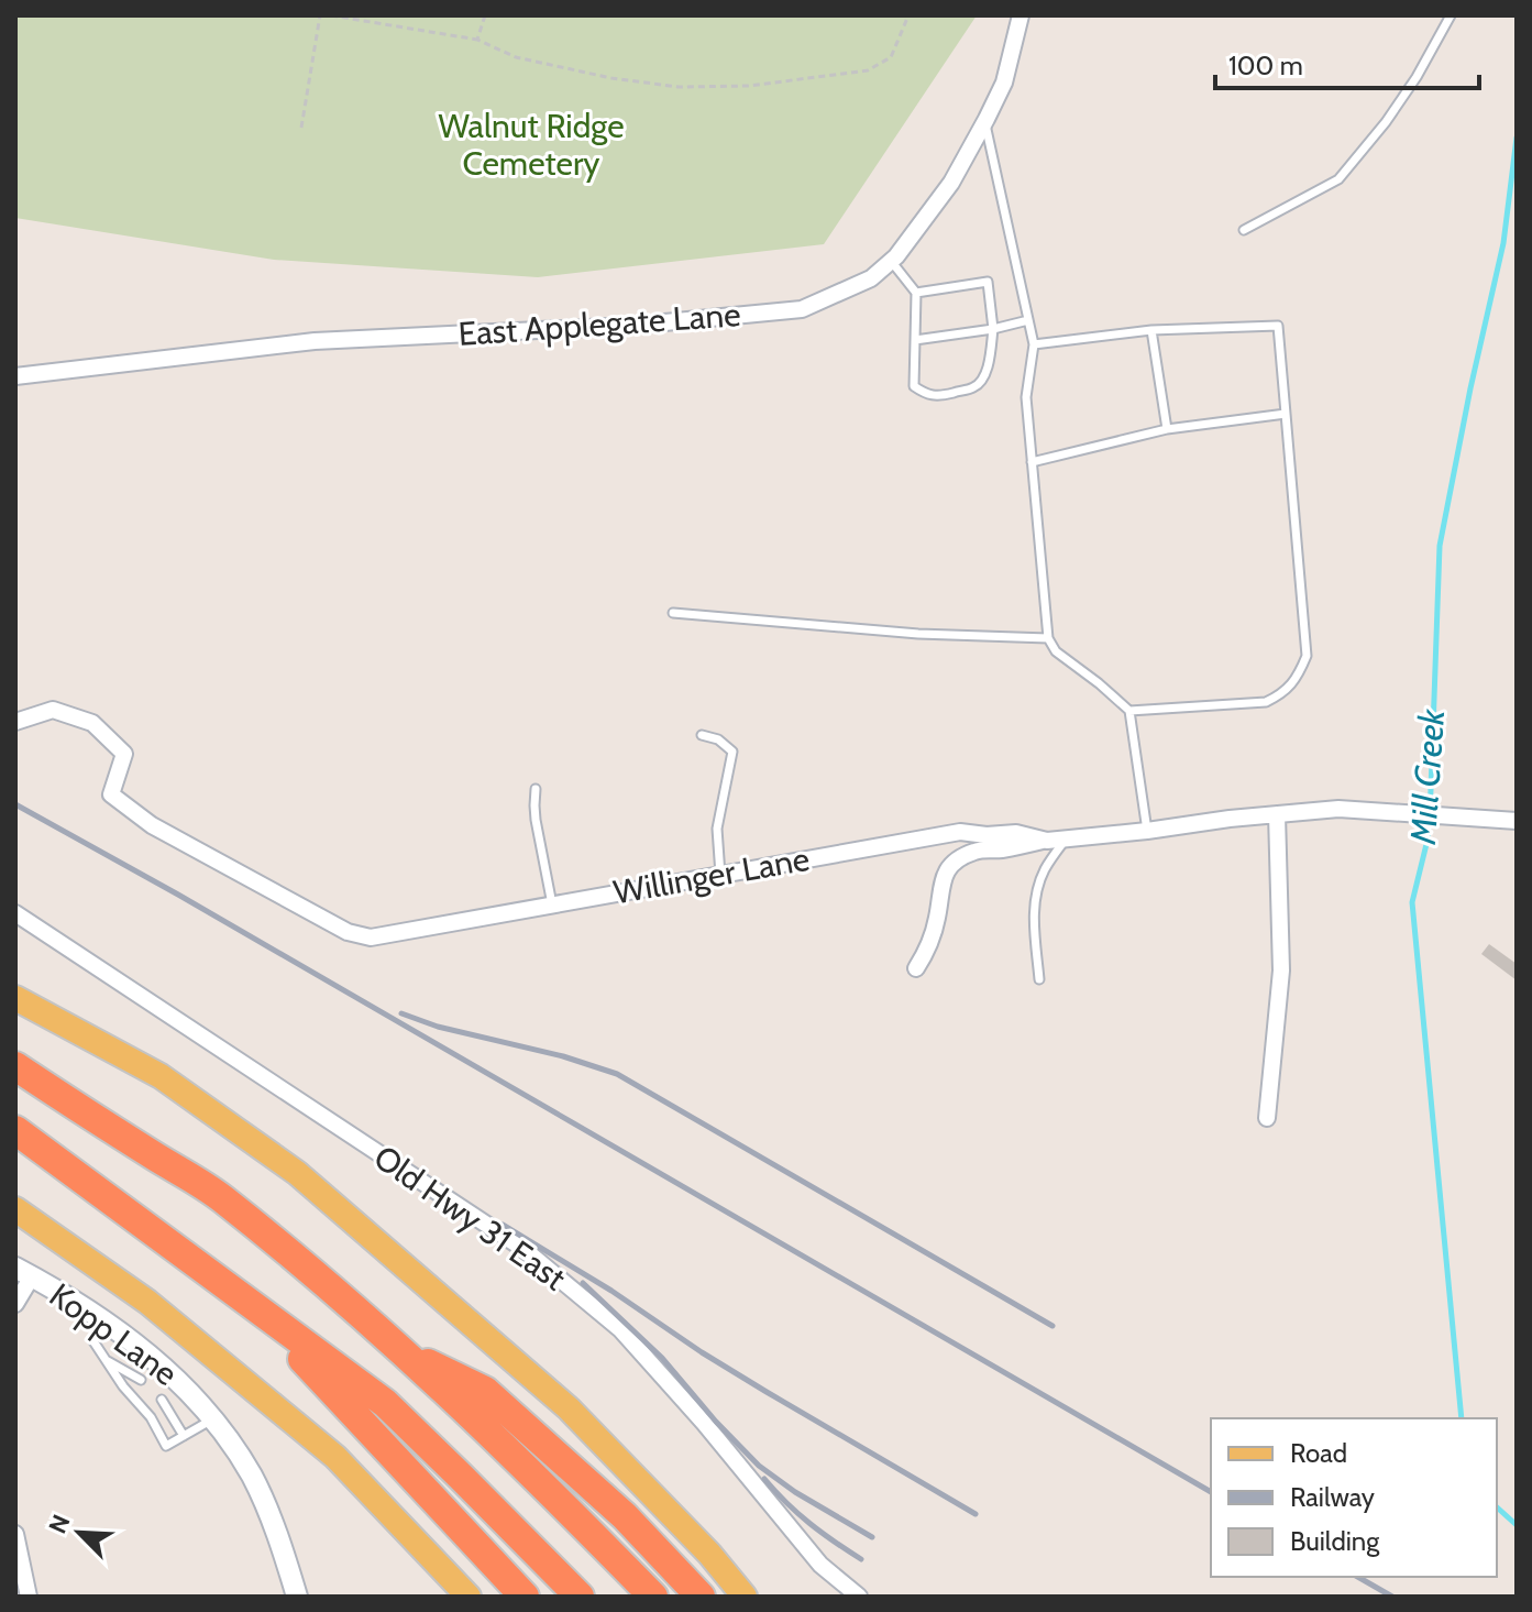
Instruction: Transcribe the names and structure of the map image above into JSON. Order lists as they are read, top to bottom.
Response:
{
  "streets": {
    "street": [
      "East Applegate Lane",
      "Willinger Lane",
      "Old Hwy 31 East",
      "Kopp Lane"
    ]
  },
  "water": ["Mill Creek"],
  "parks": ["Walnut Ridge Cemetery"],
  "legend": ["Road", "Railway", "Building"],
  "scale_bar": "100 m",
  "north": "top left"
}
